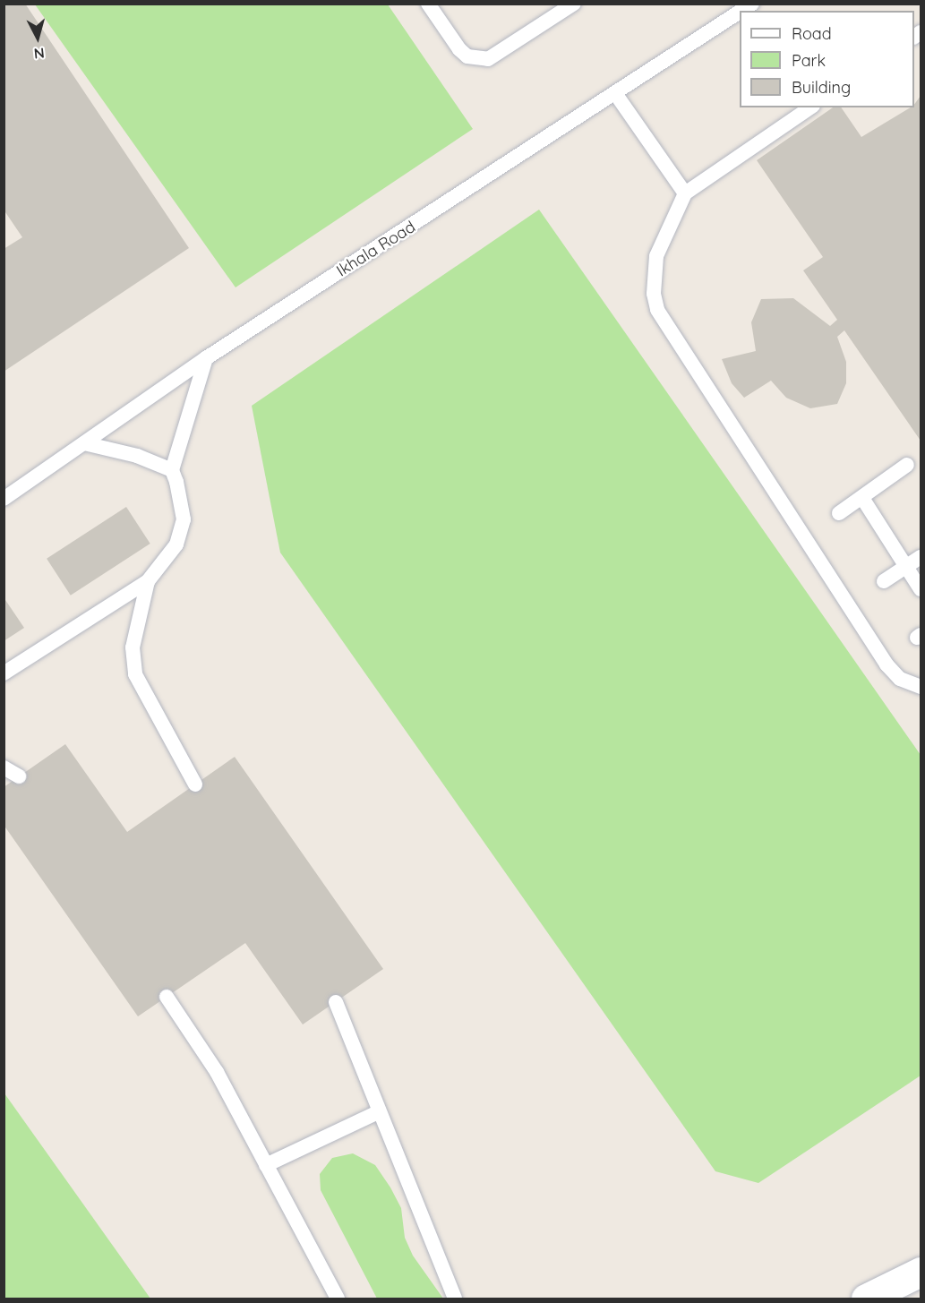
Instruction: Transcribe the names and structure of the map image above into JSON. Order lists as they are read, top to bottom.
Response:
{
  "streets": {
    "lane": ["Ikhala Road"]
  },
  "legend": ["Road", "Park", "Building"],
  "north": "bottom"
}
